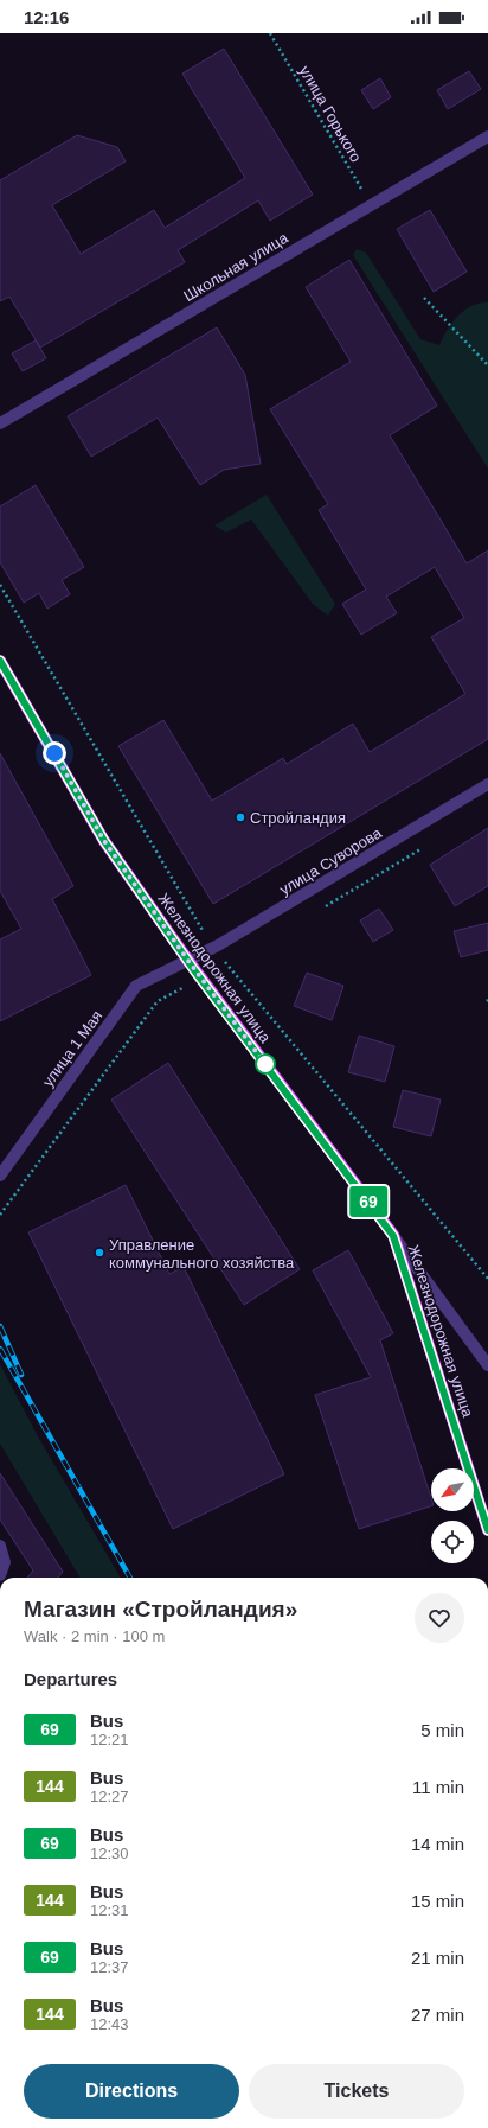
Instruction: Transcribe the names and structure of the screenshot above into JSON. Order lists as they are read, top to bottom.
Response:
{
  "streets": {
    "main road": ["Железнодорожная улица"],
    "street": ["Школьная улица", "улица Суворова", "улица 1 Мая"],
    "path": ["улица Горького"]
  },
  "crossings": [
    ["улица Горького", "Школьная улица"],
    ["улица Суворова", "Железнодорожная улица"],
    ["улица Суворова", "улица 1 Мая"],
    ["Железнодорожная улица", "улица 1 Мая"]
  ],
  "places": ["Стройландия", "Управление коммунального хозяйства"],
  "lines": ["bus line 69"],
  "north": "bottom left",
  "page": {
    "status": "12:16",
    "on_map": "69",
    "heading": [
      ["Магазин «Стройландия»", "Walk · 2 min · 100 m"],
      "Departures"
    ],
    "list": [
      {
        "mark": "69",
        "name": "Bus",
        "note": "12:21",
        "value": "5 min"
      },
      {
        "mark": "144",
        "name": "Bus",
        "note": "12:27",
        "value": "11 min"
      },
      {
        "mark": "69",
        "name": "Bus",
        "note": "12:30",
        "value": "14 min"
      },
      {
        "mark": "144",
        "name": "Bus",
        "note": "12:31",
        "value": "15 min"
      },
      {
        "mark": "69",
        "name": "Bus",
        "note": "12:37",
        "value": "21 min"
      },
      {
        "mark": "144",
        "name": "Bus",
        "note": "12:43",
        "value": "27 min"
      }
    ],
    "buttons": ["Directions", "Tickets"]
  }
}
